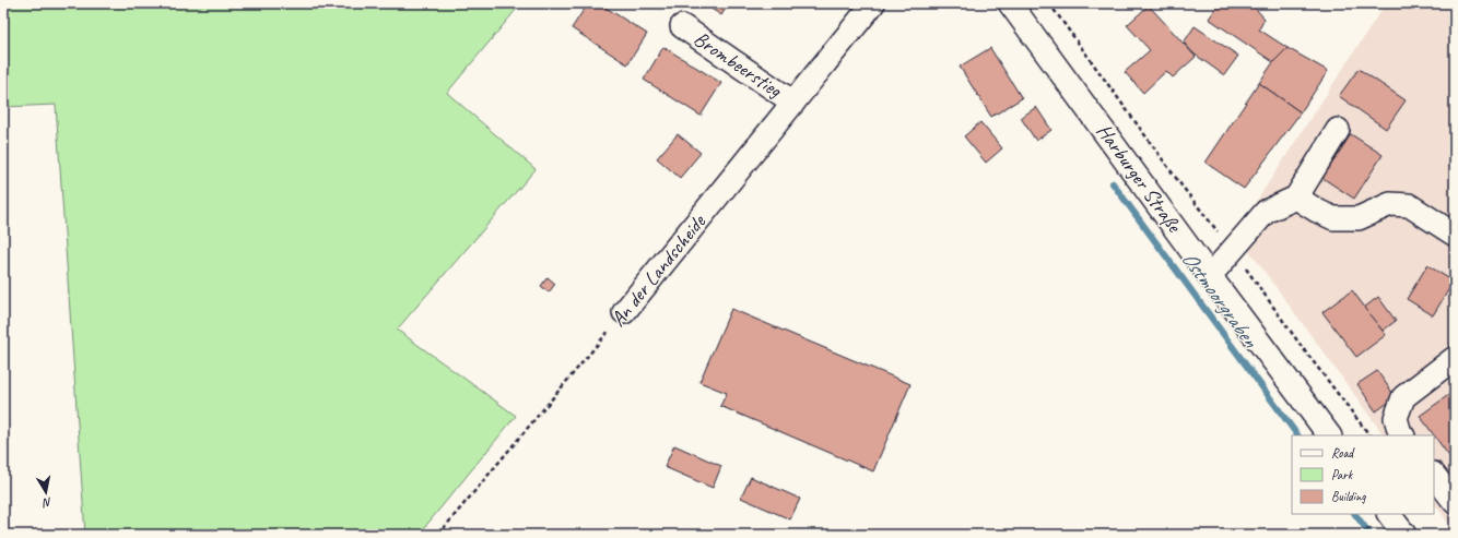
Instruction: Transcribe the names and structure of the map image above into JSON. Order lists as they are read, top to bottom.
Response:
{
  "streets": {
    "street": ["Brombeerstieg", "Harburger Straße", "An der Landscheide"]
  },
  "crossings": [
    ["Brombeerstieg", "An der Landscheide"]
  ],
  "water": ["Ostmoorgraben"],
  "legend": ["Road", "Park", "Building"],
  "north": "bottom"
}
